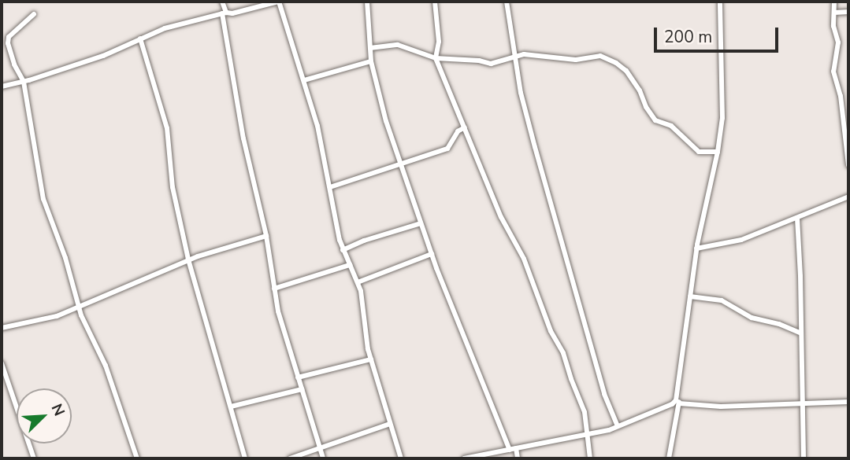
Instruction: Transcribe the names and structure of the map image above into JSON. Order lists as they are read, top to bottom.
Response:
{
  "scale_bar": "200 m",
  "north": "top right"
}
